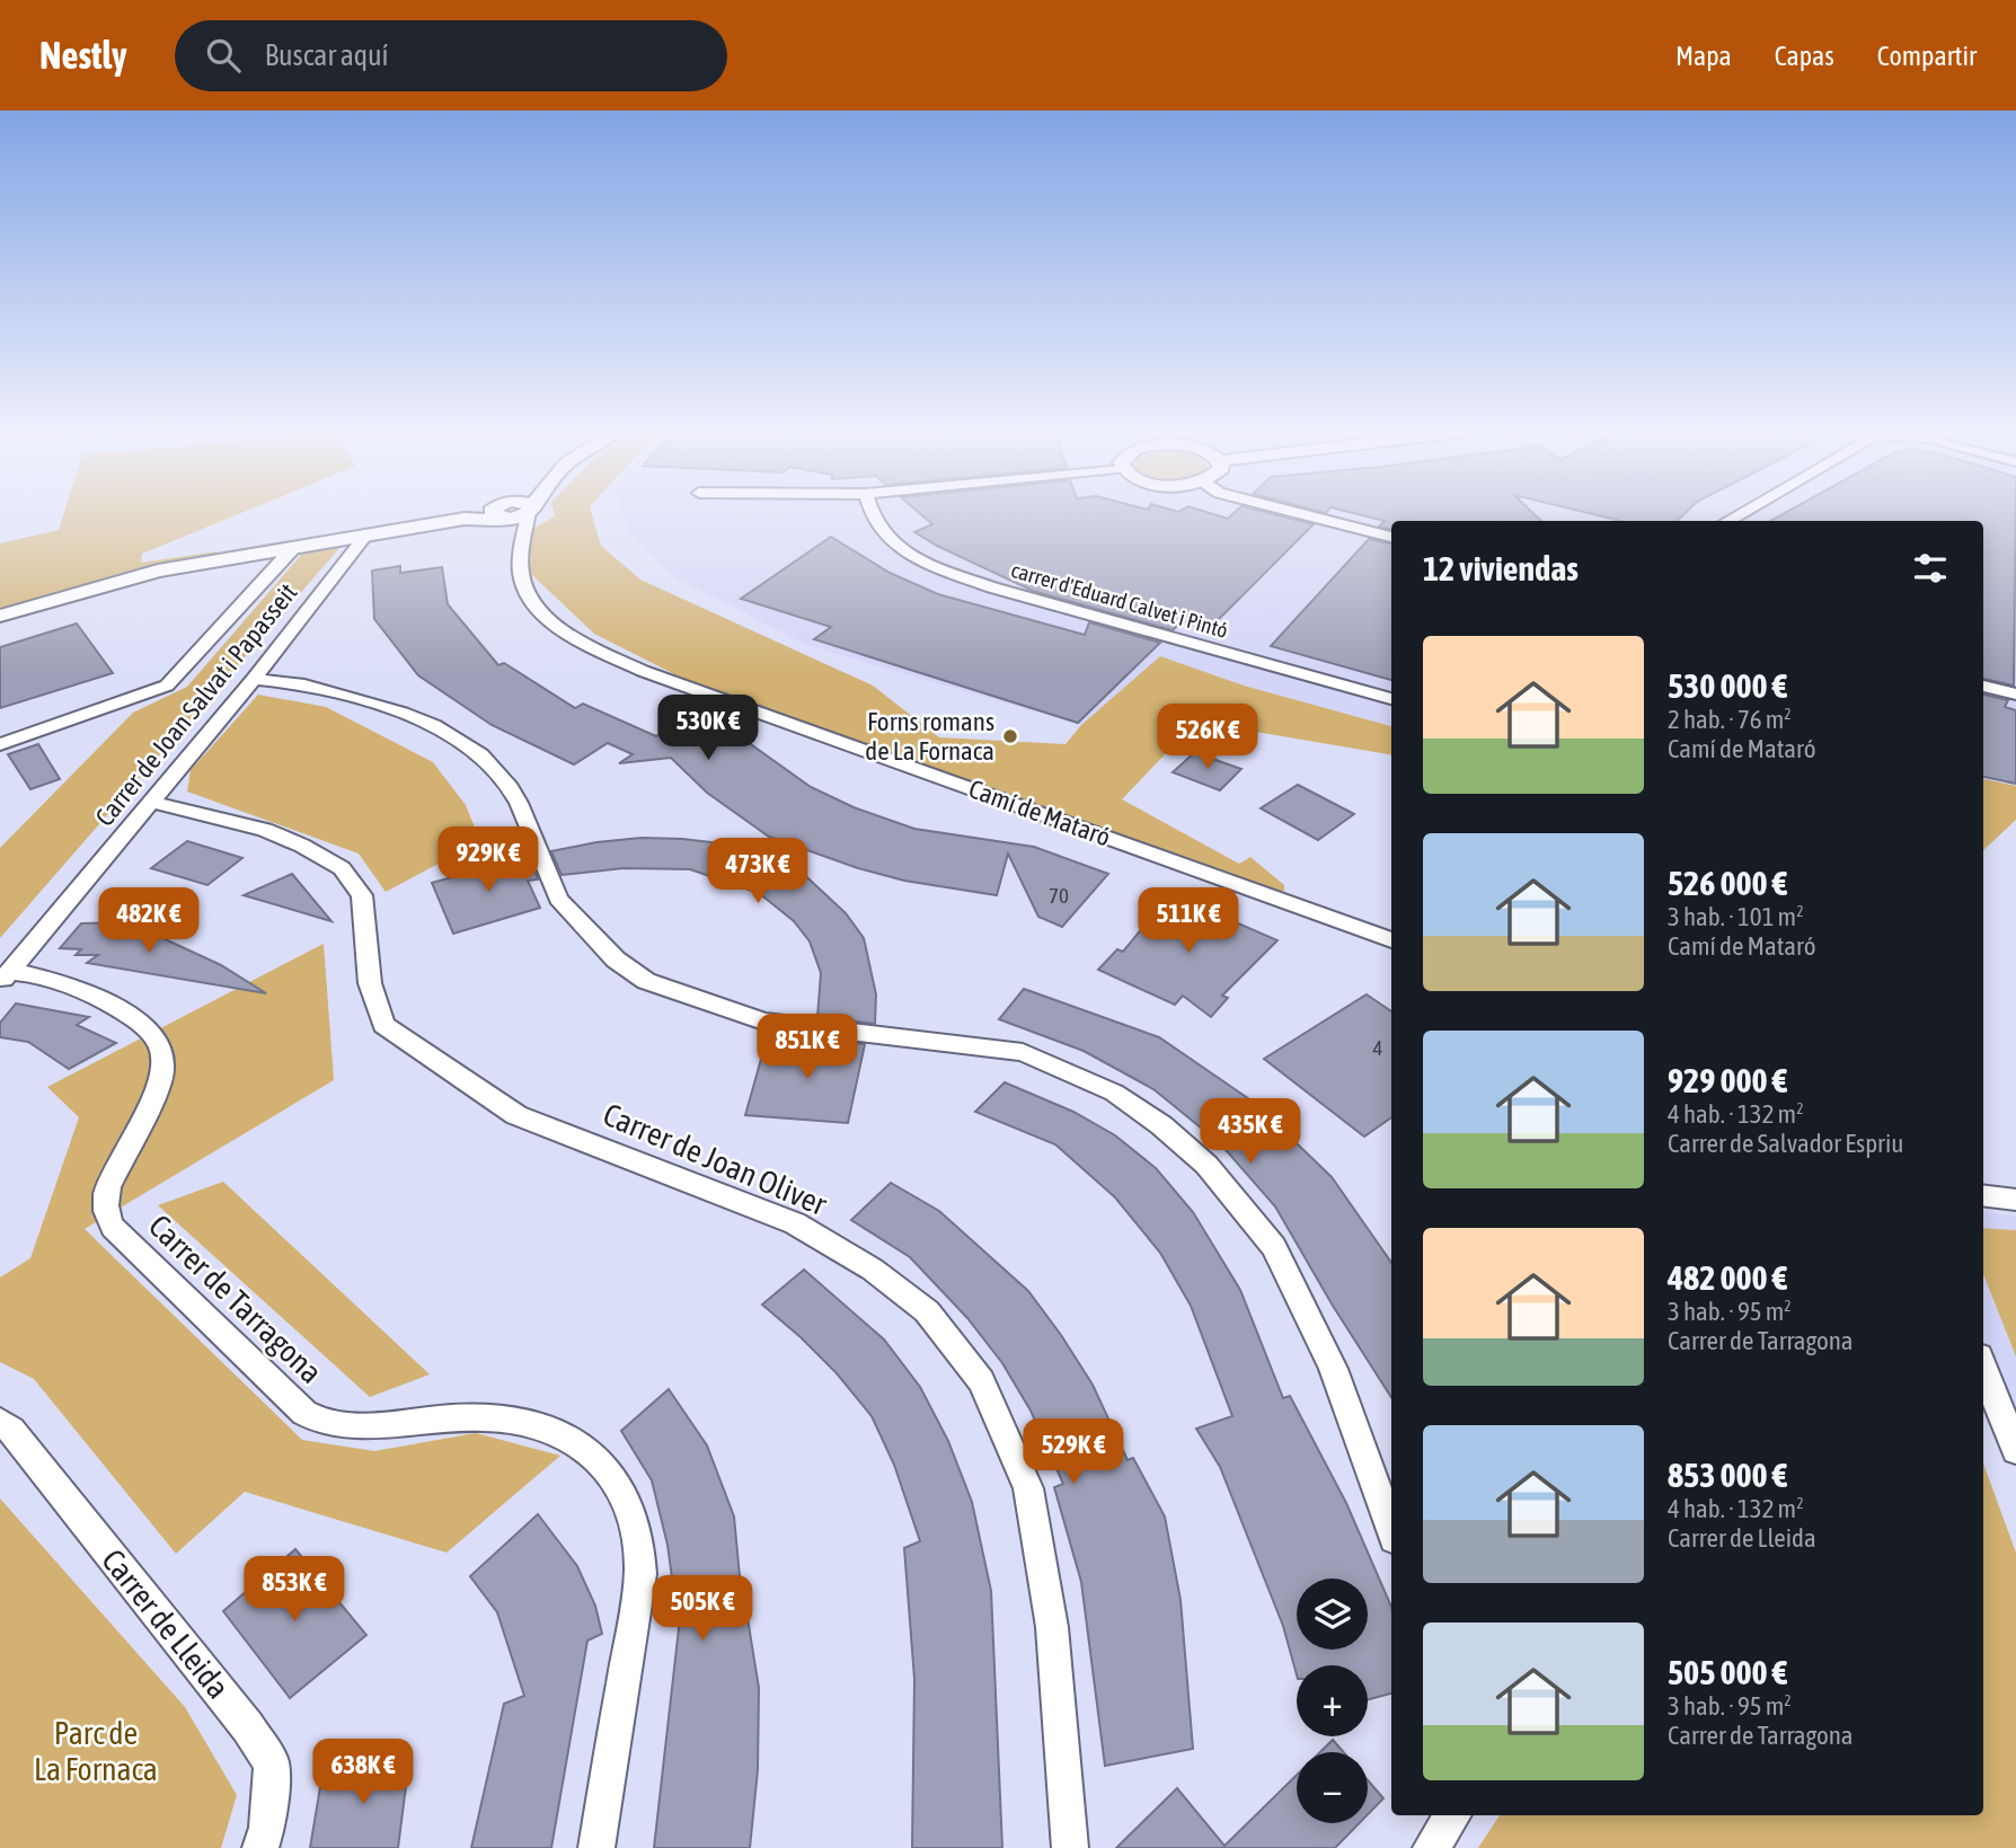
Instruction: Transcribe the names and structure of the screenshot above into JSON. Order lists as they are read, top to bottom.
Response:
{
  "streets": {
    "street": [
      "carrer d'Eduard Calvet i Pintó",
      "Carrer de Joan Salvat i Papasseit",
      "Camí de Mataró",
      "Carrer de Joan Oliver",
      "Carrer de Tarragona",
      "Carrer de Lleida"
    ]
  },
  "crossings": [
    ["Carrer de Joan Salvat i Papasseit", "Carrer de Joan Oliver"],
    ["Carrer de Joan Salvat i Papasseit", "Carrer de Tarragona"]
  ],
  "parks": ["Parc de La Fornaca"],
  "places": ["Forns romans de La Fornaca"],
  "house_numbers": ["70", "4"],
  "page": {
    "header": "Nestly",
    "search": "Buscar aquí",
    "nav": ["Mapa", "Capas", "Compartir"],
    "heading": "12 viviendas",
    "list": [
      {
        "name": "530 000 €",
        "note": "2 hab. · 76 m² · Camí de Mataró"
      },
      {
        "name": "526 000 €",
        "note": "3 hab. · 101 m² · Camí de Mataró"
      },
      {
        "name": "929 000 €",
        "note": "4 hab. · 132 m² · Carrer de Salvador Espriu"
      },
      {
        "name": "482 000 €",
        "note": "3 hab. · 95 m² · Carrer de Tarragona"
      },
      {
        "name": "853 000 €",
        "note": "4 hab. · 132 m² · Carrer de Lleida"
      },
      {
        "name": "505 000 €",
        "note": "3 hab. · 95 m² · Carrer de Tarragona"
      }
    ],
    "price": [
      "530K €",
      "526K €",
      "929K €",
      "473K €",
      "482K €",
      "511K €",
      "851K €",
      "435K €",
      "529K €",
      "853K €",
      "505K €",
      "638K €"
    ],
    "map_buttons": ["+", "−"]
  }
}
